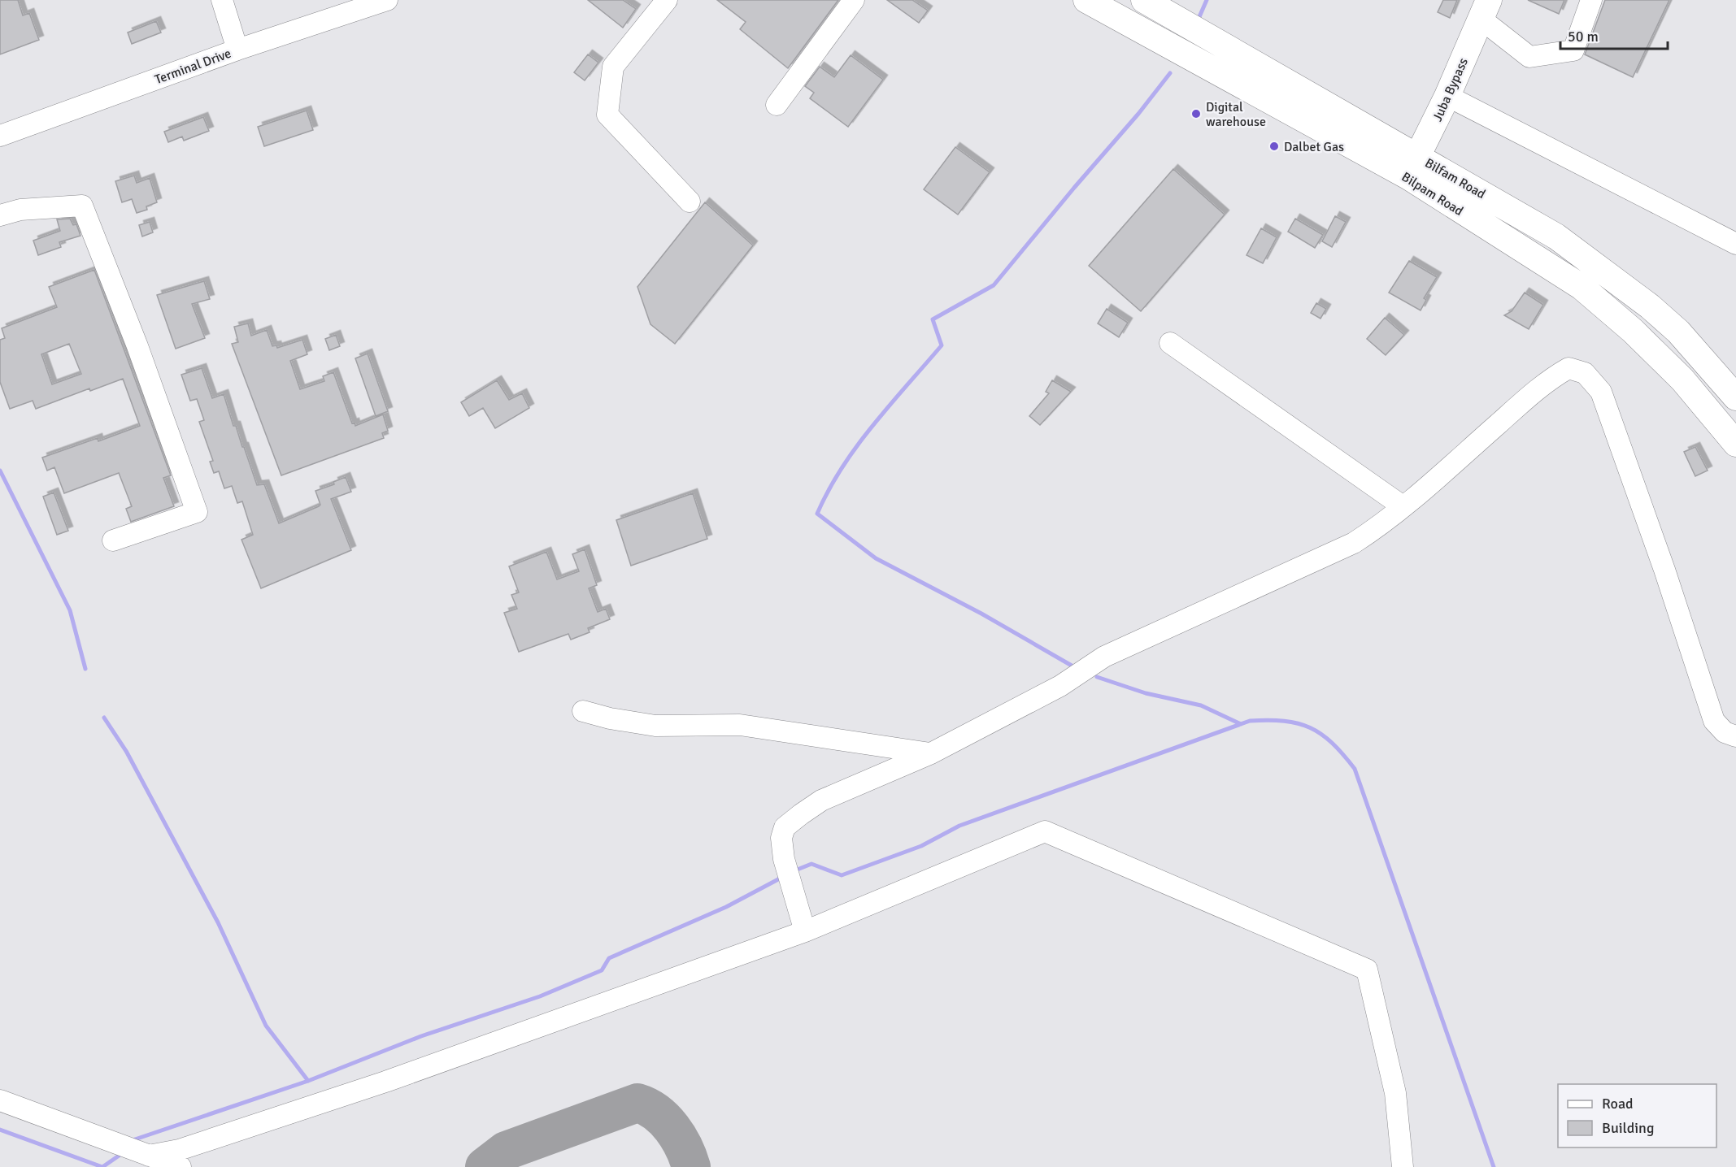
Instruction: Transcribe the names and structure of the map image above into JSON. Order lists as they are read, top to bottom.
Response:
{
  "streets": {
    "main road": ["Juba Bypass", "Bilfam Road", "Bilpam Road"],
    "street": ["Terminal Drive"]
  },
  "crossings": [
    ["Juba Bypass", "Bilpam Road"]
  ],
  "places": ["Digital warehouse", "Dalbet Gas"],
  "legend": ["Road", "Building"],
  "scale_bar": "50 m"
}
